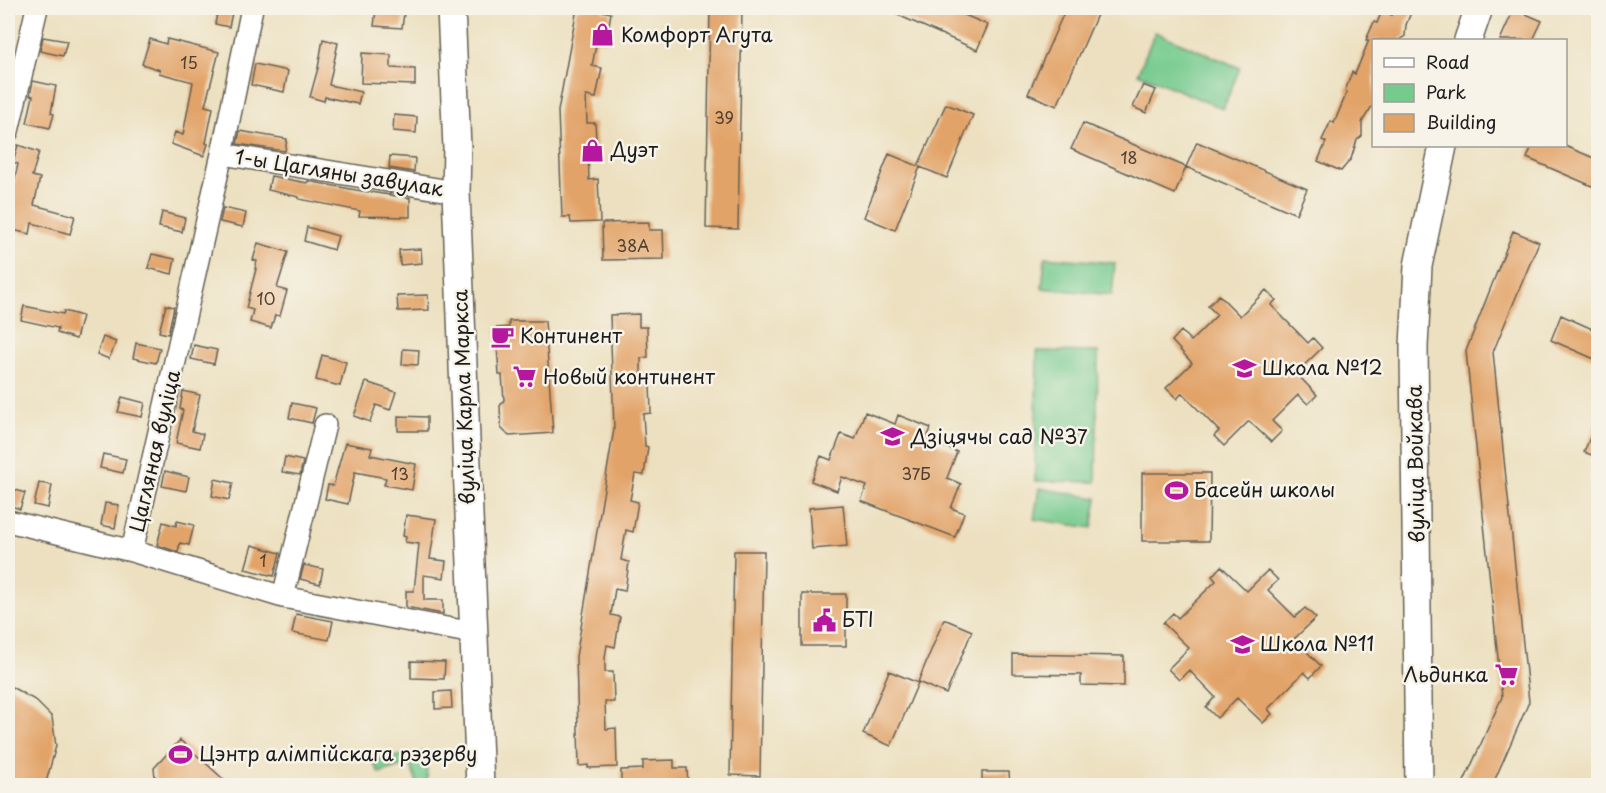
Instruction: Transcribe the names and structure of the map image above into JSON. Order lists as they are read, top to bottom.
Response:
{
  "streets": {
    "main road": ["вуліца Карла Маркса", "вуліца Войкава"],
    "street": ["1-ы Цагляны завулак", "Цагляная вуліца"]
  },
  "crossings": [
    ["1-ы Цагляны завулак", "вуліца Карла Маркса"],
    ["1-ы Цагляны завулак", "Цагляная вуліца"],
    ["вуліца Карла Маркса", "Цагляная вуліца"]
  ],
  "places": {
    "shop": ["Комфорт Агута", "Дуэт"],
    "cafe": ["Континент"],
    "school or university": ["Школа №12", "Дзіцячы сад №37", "Школа №11"],
    "supermarket": ["Новый континент", "Льдинка"],
    "sports": ["Басейн школы", "Цэнтр алімпійскага рэзерву"],
    "public building": ["БТІ"]
  },
  "house_numbers": [
    "15",
    "39",
    "18",
    "38А",
    "10",
    "13",
    "37Б",
    "1"
  ],
  "legend": ["Road", "Park", "Building"]
}
